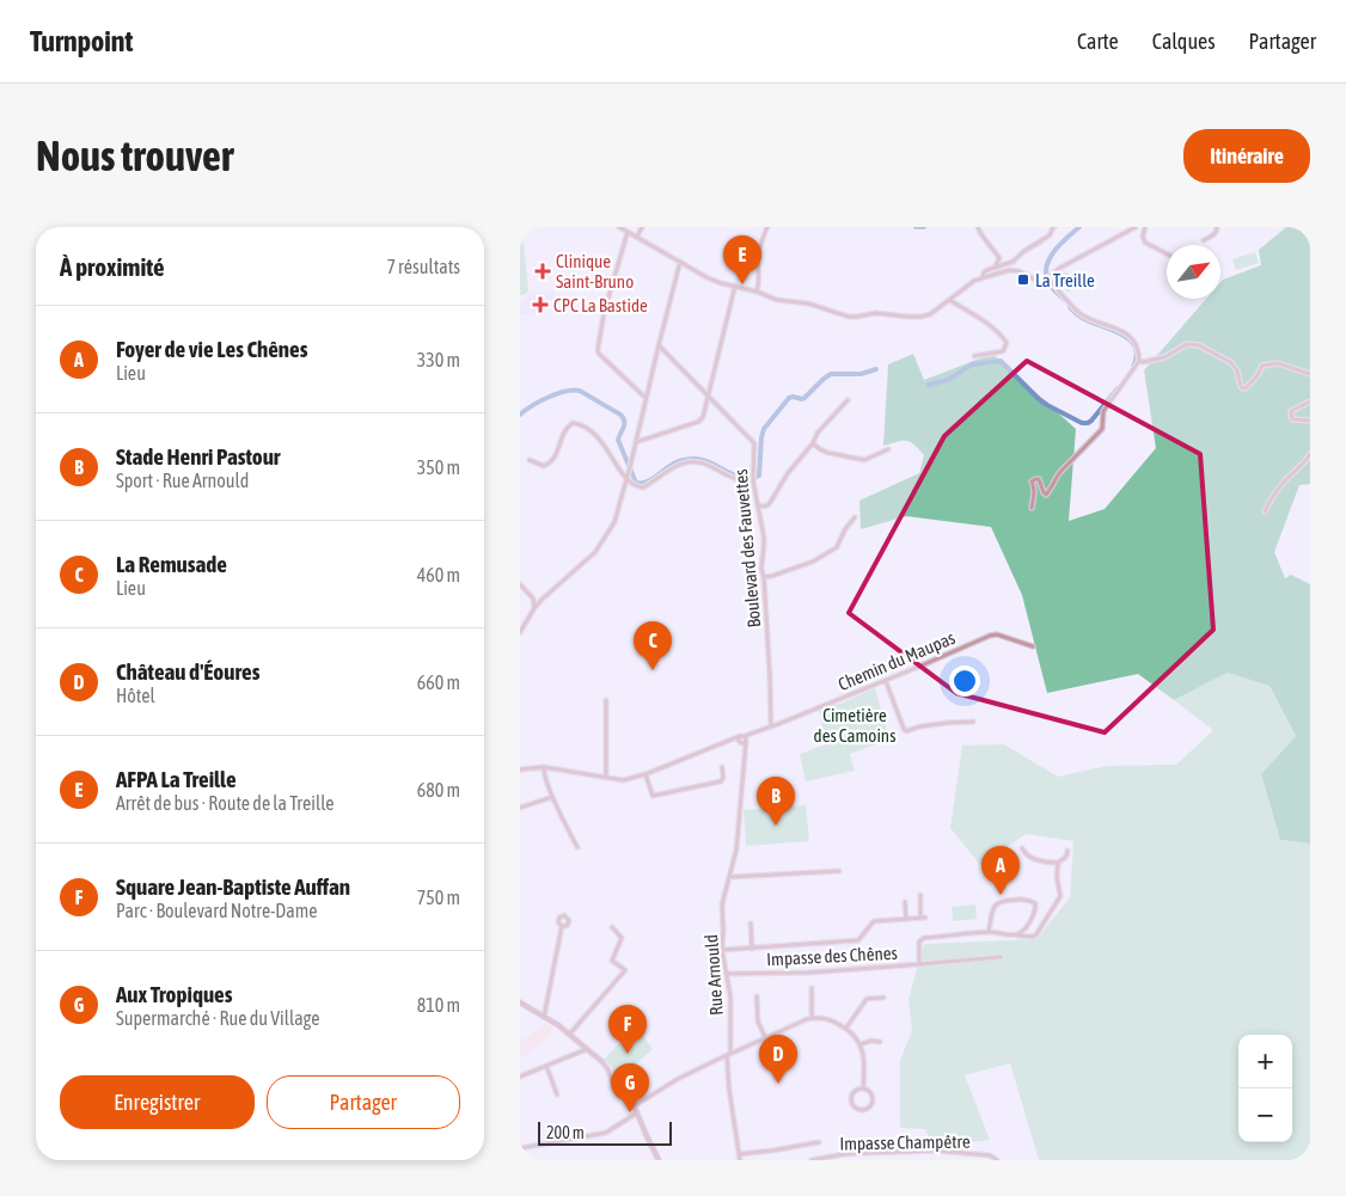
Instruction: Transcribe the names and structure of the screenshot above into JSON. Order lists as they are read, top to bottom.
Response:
{
  "streets": {
    "street": [
      "Boulevard des Fauvettes",
      "Chemin du Maupas",
      "Impasse des Chênes",
      "Rue Arnould",
      "Impasse Champêtre"
    ]
  },
  "crossings": [
    ["Boulevard des Fauvettes", "Chemin du Maupas"],
    ["Impasse des Chênes", "Rue Arnould"]
  ],
  "parks": ["Cimetière des Camoins"],
  "places": {
    "health": ["Clinique Saint-Bruno", "CPC La Bastide"],
    "transit": ["La Treille"]
  },
  "scale_bar": "200 m",
  "north": "top right",
  "page": {
    "header": "Turnpoint",
    "nav": ["Carte", "Calques", "Partager"],
    "buttons": [
      "Itinéraire",
      ["Enregistrer", "Partager"]
    ],
    "title": "Nous trouver",
    "heading": ["À proximité", "7 résultats"],
    "pins": [
      "E",
      "C",
      "B",
      "A",
      "F",
      "D",
      "G"
    ],
    "list": [
      {
        "mark": "A",
        "name": "Foyer de vie Les Chênes",
        "note": "Lieu",
        "value": "330 m"
      },
      {
        "mark": "B",
        "name": "Stade Henri Pastour",
        "note": "Sport · Rue Arnould",
        "value": "350 m"
      },
      {
        "mark": "C",
        "name": "La Remusade",
        "note": "Lieu",
        "value": "460 m"
      },
      {
        "mark": "D",
        "name": "Château d'Éoures",
        "note": "Hôtel",
        "value": "660 m"
      },
      {
        "mark": "E",
        "name": "AFPA La Treille",
        "note": "Arrêt de bus · Route de la Treille",
        "value": "680 m"
      },
      {
        "mark": "F",
        "name": "Square Jean-Baptiste Auffan",
        "note": "Parc · Boulevard Notre-Dame",
        "value": "750 m"
      },
      {
        "mark": "G",
        "name": "Aux Tropiques",
        "note": "Supermarché · Rue du Village",
        "value": "810 m"
      }
    ],
    "map_buttons": ["+", "−"],
    "scale": "200 m"
  }
}
